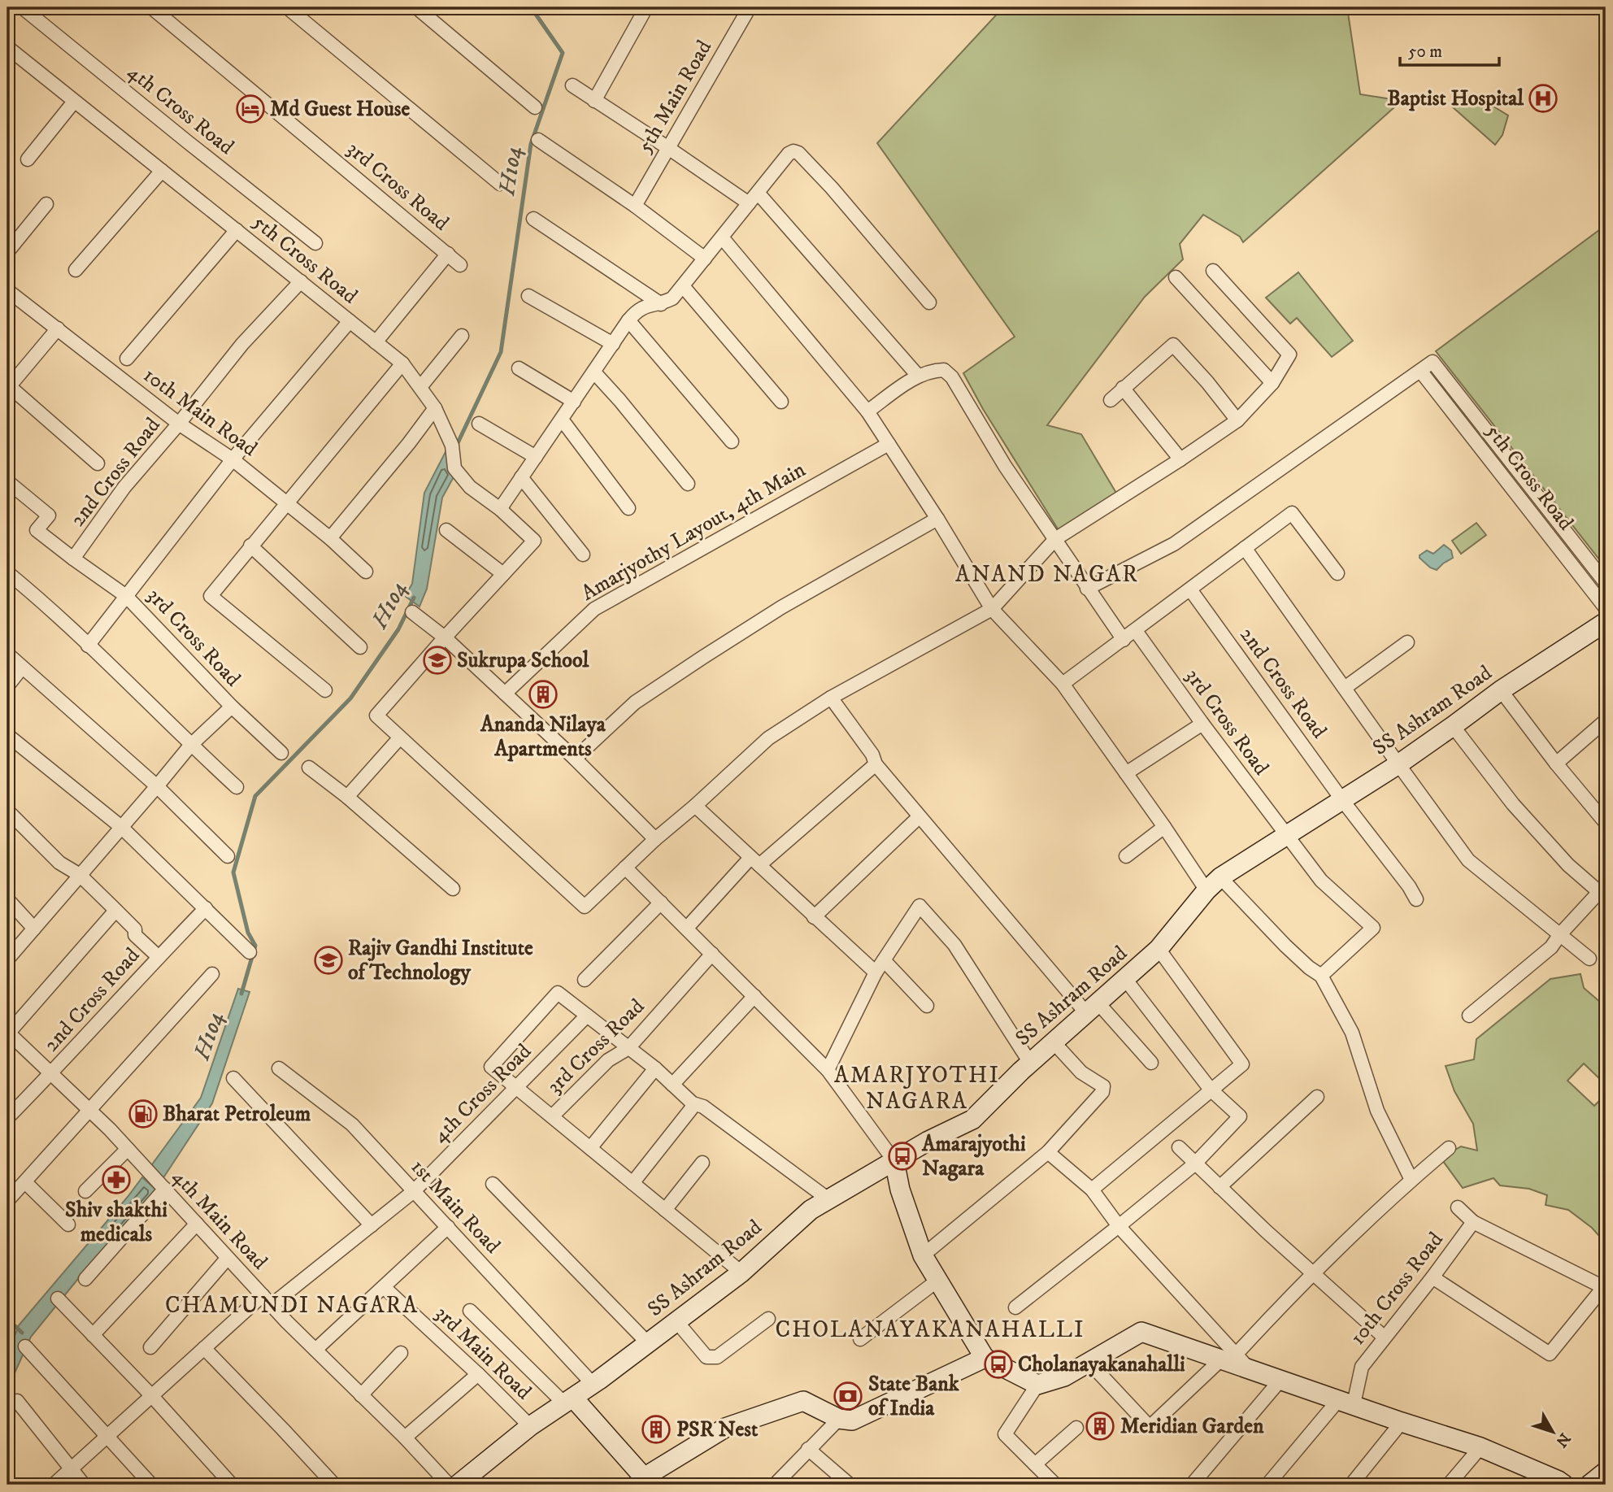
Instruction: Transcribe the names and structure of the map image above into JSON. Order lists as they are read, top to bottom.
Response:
{
  "streets": {
    "street": [
      "5th Main Road",
      "4th Cross Road",
      "3rd Cross Road",
      "5th Cross Road",
      "10th Main Road",
      "2nd Cross Road",
      "Amarjyothy Layout, 4th Main",
      "SS Ashram Road",
      "1st Main Road",
      "4th Main Road",
      "10th Cross Road",
      "3rd Main Road"
    ]
  },
  "crossings": [
    ["4th Cross Road", "1st Main Road"],
    ["4th Cross Road", "4th Main Road"],
    ["3rd Cross Road", "5th Cross Road"],
    ["3rd Cross Road", "10th Main Road"],
    ["3rd Cross Road", "2nd Cross Road"],
    ["3rd Cross Road", "SS Ashram Road"],
    ["5th Cross Road", "2nd Cross Road"],
    ["10th Main Road", "2nd Cross Road"],
    ["2nd Cross Road", "SS Ashram Road"],
    ["2nd Cross Road", "4th Main Road"],
    ["SS Ashram Road", "1st Main Road"],
    ["SS Ashram Road", "3rd Main Road"]
  ],
  "districts": [
    "ANAND NAGAR",
    "AMARJYOTHI NAGARA",
    "CHAMUNDI NAGARA",
    "CHOLANAYAKANAHALLI"
  ],
  "water": ["H104"],
  "places": {
    "hospital": ["Baptist Hospital"],
    "hotel": ["Md Guest House"],
    "school or university": ["Sukrupa School", "Rajiv Gandhi Institute of Technology"],
    "building": ["Ananda Nilaya Apartments", "Meridian Garden", "PSR Nest"],
    "fuel station": ["Bharat Petroleum"],
    "bus stop": ["Amarajyothi Nagara", "Cholanayakanahalli"],
    "pharmacy": ["Shiv shakthi medicals"],
    "bank": ["State Bank of India"]
  },
  "scale_bar": "50 m",
  "north": "bottom right"
}
